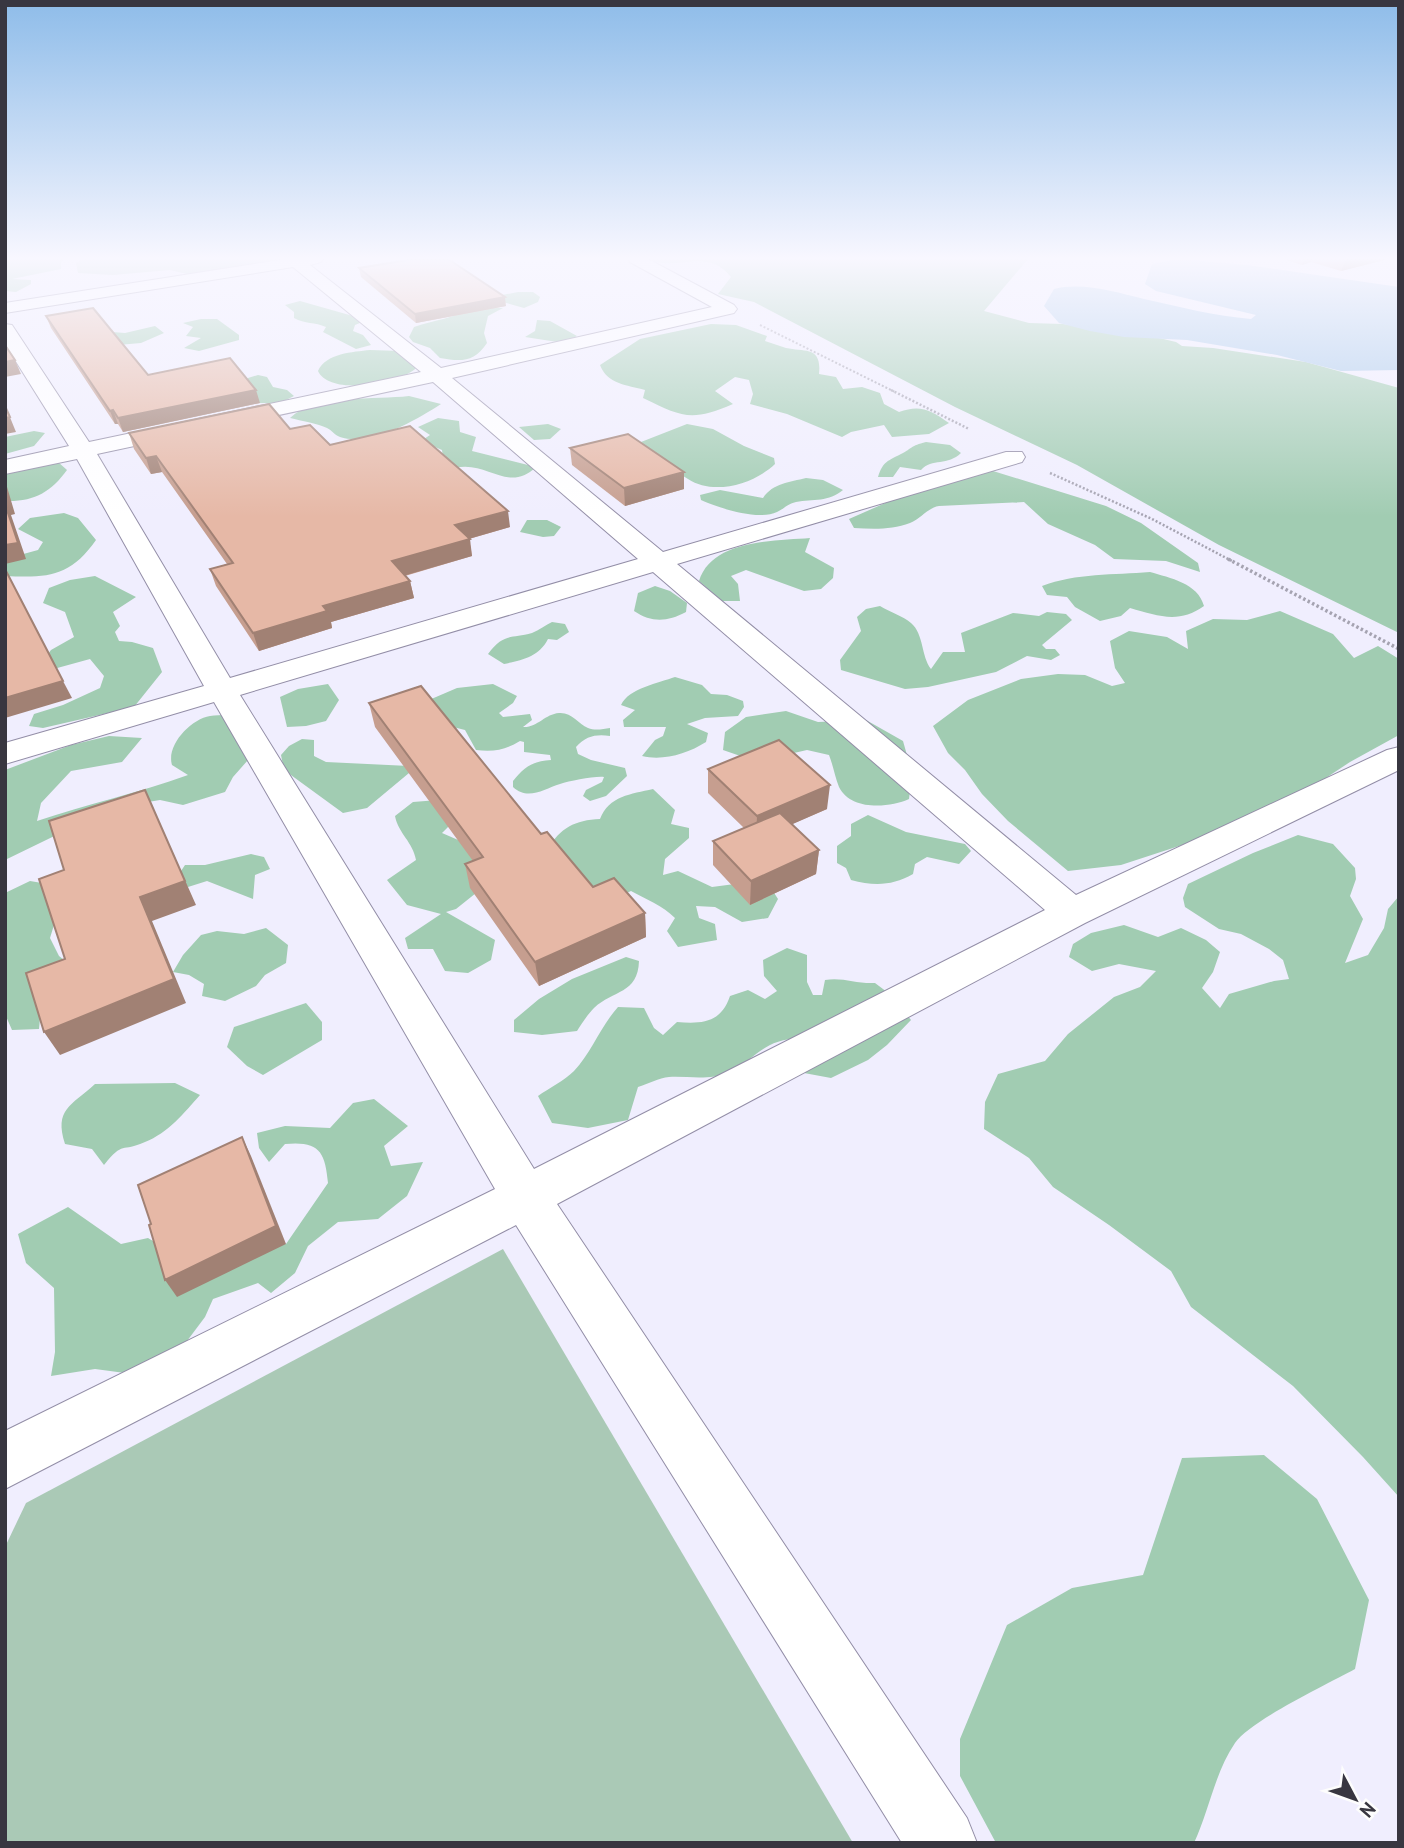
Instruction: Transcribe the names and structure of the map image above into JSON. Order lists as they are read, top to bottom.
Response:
{
  "north": "bottom right"
}
